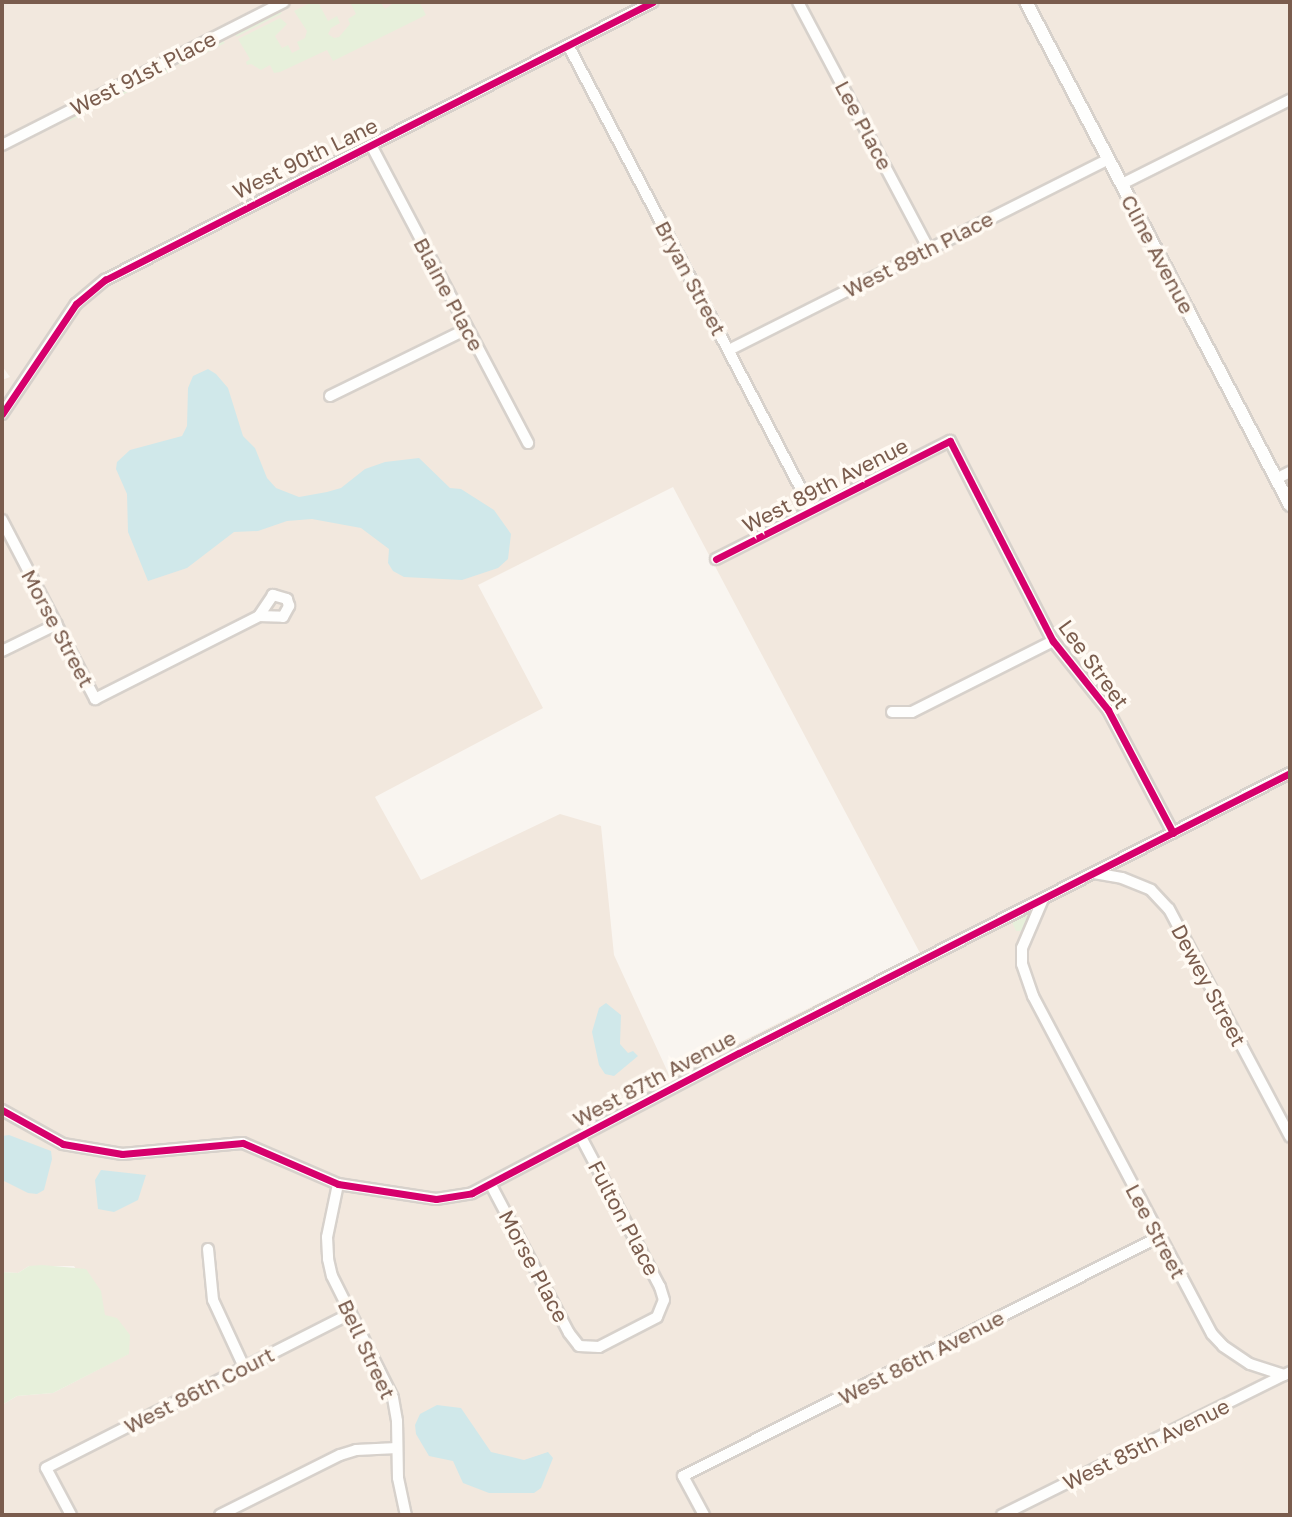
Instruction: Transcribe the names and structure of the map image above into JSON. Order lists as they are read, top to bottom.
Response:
{
  "streets": {
    "street": [
      "West 91st Place",
      "Lee Place",
      "West 90th Lane",
      "West 89th Place",
      "Cline Avenue",
      "Bryan Street",
      "Blaine Place",
      "West 89th Avenue",
      "Morse Street",
      "Lee Street",
      "Dewey Street",
      "West 87th Avenue",
      "Fulton Place",
      "Morse Place",
      "Bell Street",
      "West 86th Avenue",
      "West 86th Court",
      "West 85th Avenue"
    ]
  },
  "crossings": [
    ["Lee Place", "West 89th Place"],
    ["West 90th Lane", "Bryan Street"],
    ["West 90th Lane", "Blaine Place"],
    ["West 89th Place", "Cline Avenue"],
    ["West 89th Place", "Bryan Street"],
    ["Bryan Street", "West 89th Avenue"],
    ["West 89th Avenue", "Lee Street"],
    ["Lee Street", "West 87th Avenue"],
    ["Lee Street", "West 86th Avenue"],
    ["Lee Street", "West 85th Avenue"],
    ["Dewey Street", "West 87th Avenue"],
    ["West 87th Avenue", "Fulton Place"],
    ["West 87th Avenue", "Morse Place"],
    ["West 87th Avenue", "Bell Street"],
    ["Fulton Place", "Morse Place"],
    ["Bell Street", "West 86th Court"]
  ]
}
